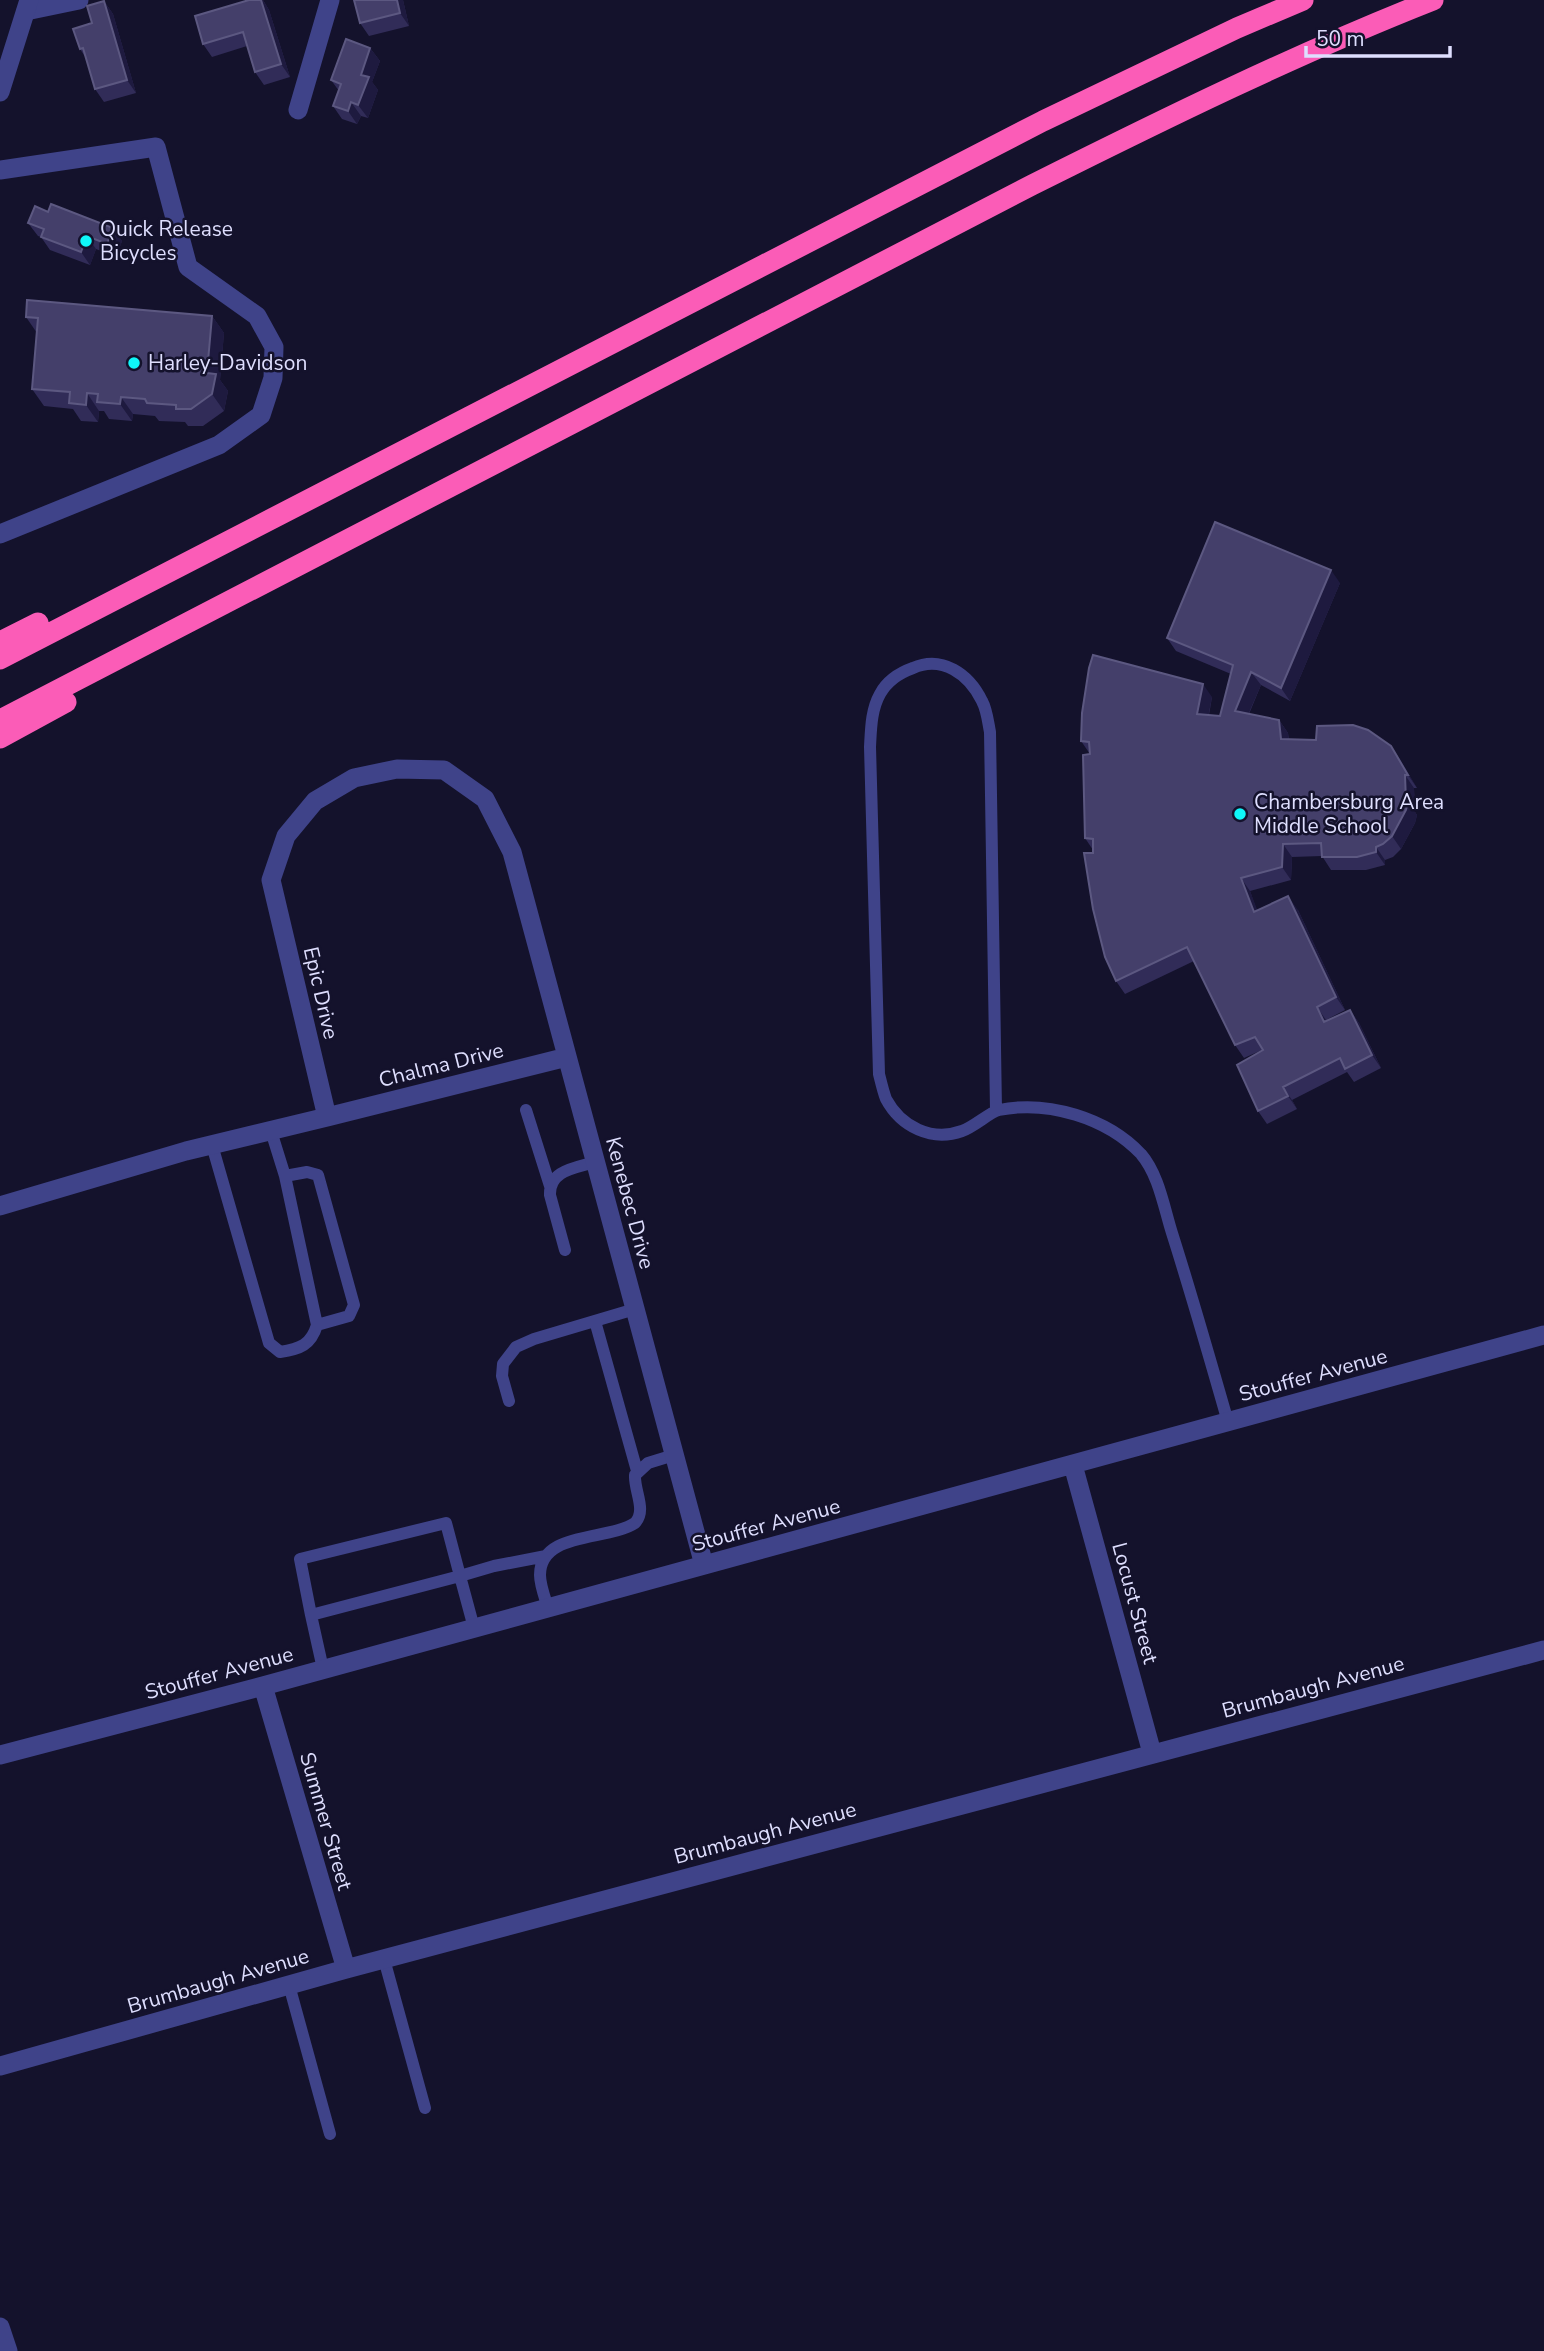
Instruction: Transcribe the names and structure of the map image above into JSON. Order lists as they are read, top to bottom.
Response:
{
  "streets": {
    "street": [
      "Epic Drive",
      "Chalma Drive",
      "Kenebec Drive",
      "Stouffer Avenue",
      "Locust Street",
      "Brumbaugh Avenue",
      "Summer Street"
    ]
  },
  "crossings": [
    ["Epic Drive", "Chalma Drive"],
    ["Epic Drive", "Kenebec Drive"],
    ["Chalma Drive", "Kenebec Drive"],
    ["Kenebec Drive", "Stouffer Avenue"],
    ["Stouffer Avenue", "Locust Street"],
    ["Stouffer Avenue", "Summer Street"],
    ["Locust Street", "Brumbaugh Avenue"],
    ["Brumbaugh Avenue", "Summer Street"]
  ],
  "places": ["Quick Release Bicycles", "Harley-Davidson", "Chambersburg Area Middle School"],
  "scale_bar": "50 m"
}
